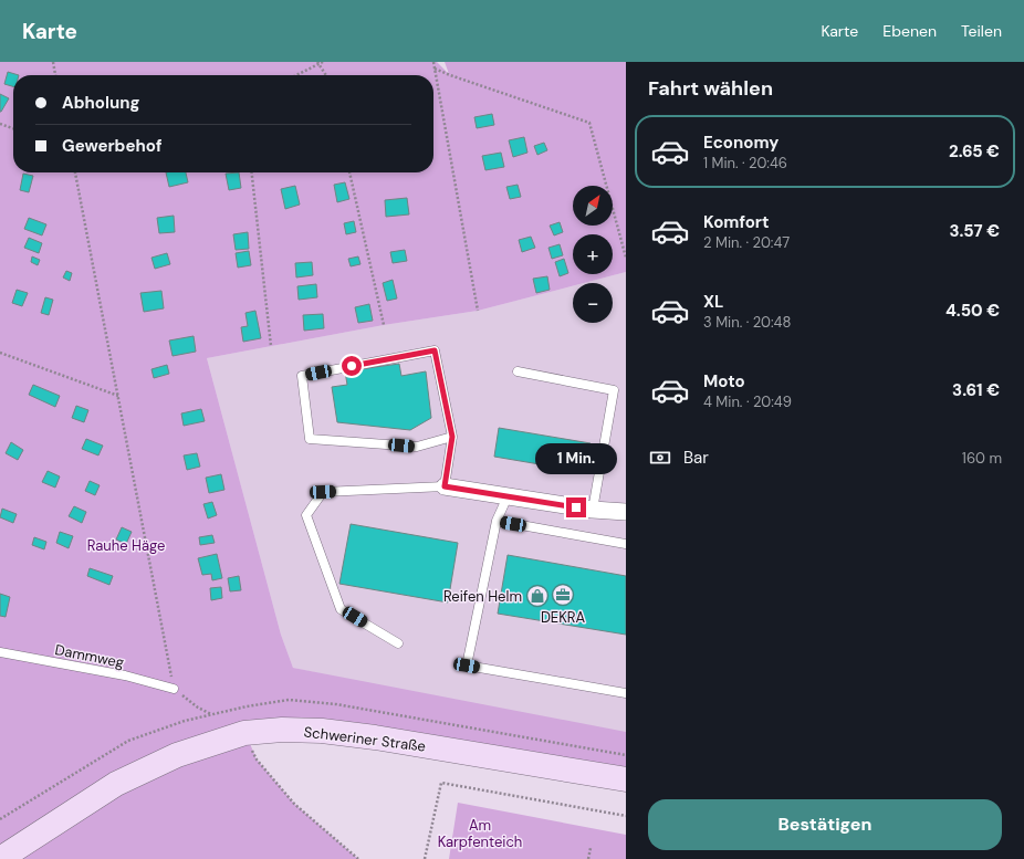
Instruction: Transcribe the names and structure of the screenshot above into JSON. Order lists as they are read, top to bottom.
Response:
{
  "streets": {
    "main road": ["Schweriner Straße"],
    "lane": ["Dammweg"]
  },
  "parks": ["Rauhe Häge", "Am Karpfenteich"],
  "places": {
    "office": ["DEKRA"],
    "shop": ["Reifen Helm"]
  },
  "north": "top right",
  "page": {
    "header": "Karte",
    "nav": ["Karte", "Ebenen", "Teilen"],
    "heading": "Fahrt wählen",
    "banner": ["Abholung", "Gewerbehof"],
    "list": [
      {
        "name": "Economy",
        "note": "1 Min. · 20:46",
        "value": "2.65 €"
      },
      {
        "name": "Komfort",
        "note": "2 Min. · 20:47",
        "value": "3.57 €"
      },
      {
        "name": "XL",
        "note": "3 Min. · 20:48",
        "value": "4.50 €"
      },
      {
        "name": "Moto",
        "note": "4 Min. · 20:49",
        "value": "3.61 €"
      }
    ],
    "map_buttons": ["+", "−"],
    "pay": ["Bar", "160 m"],
    "bubble": "1 Min.",
    "buttons": "Bestätigen"
  }
}
